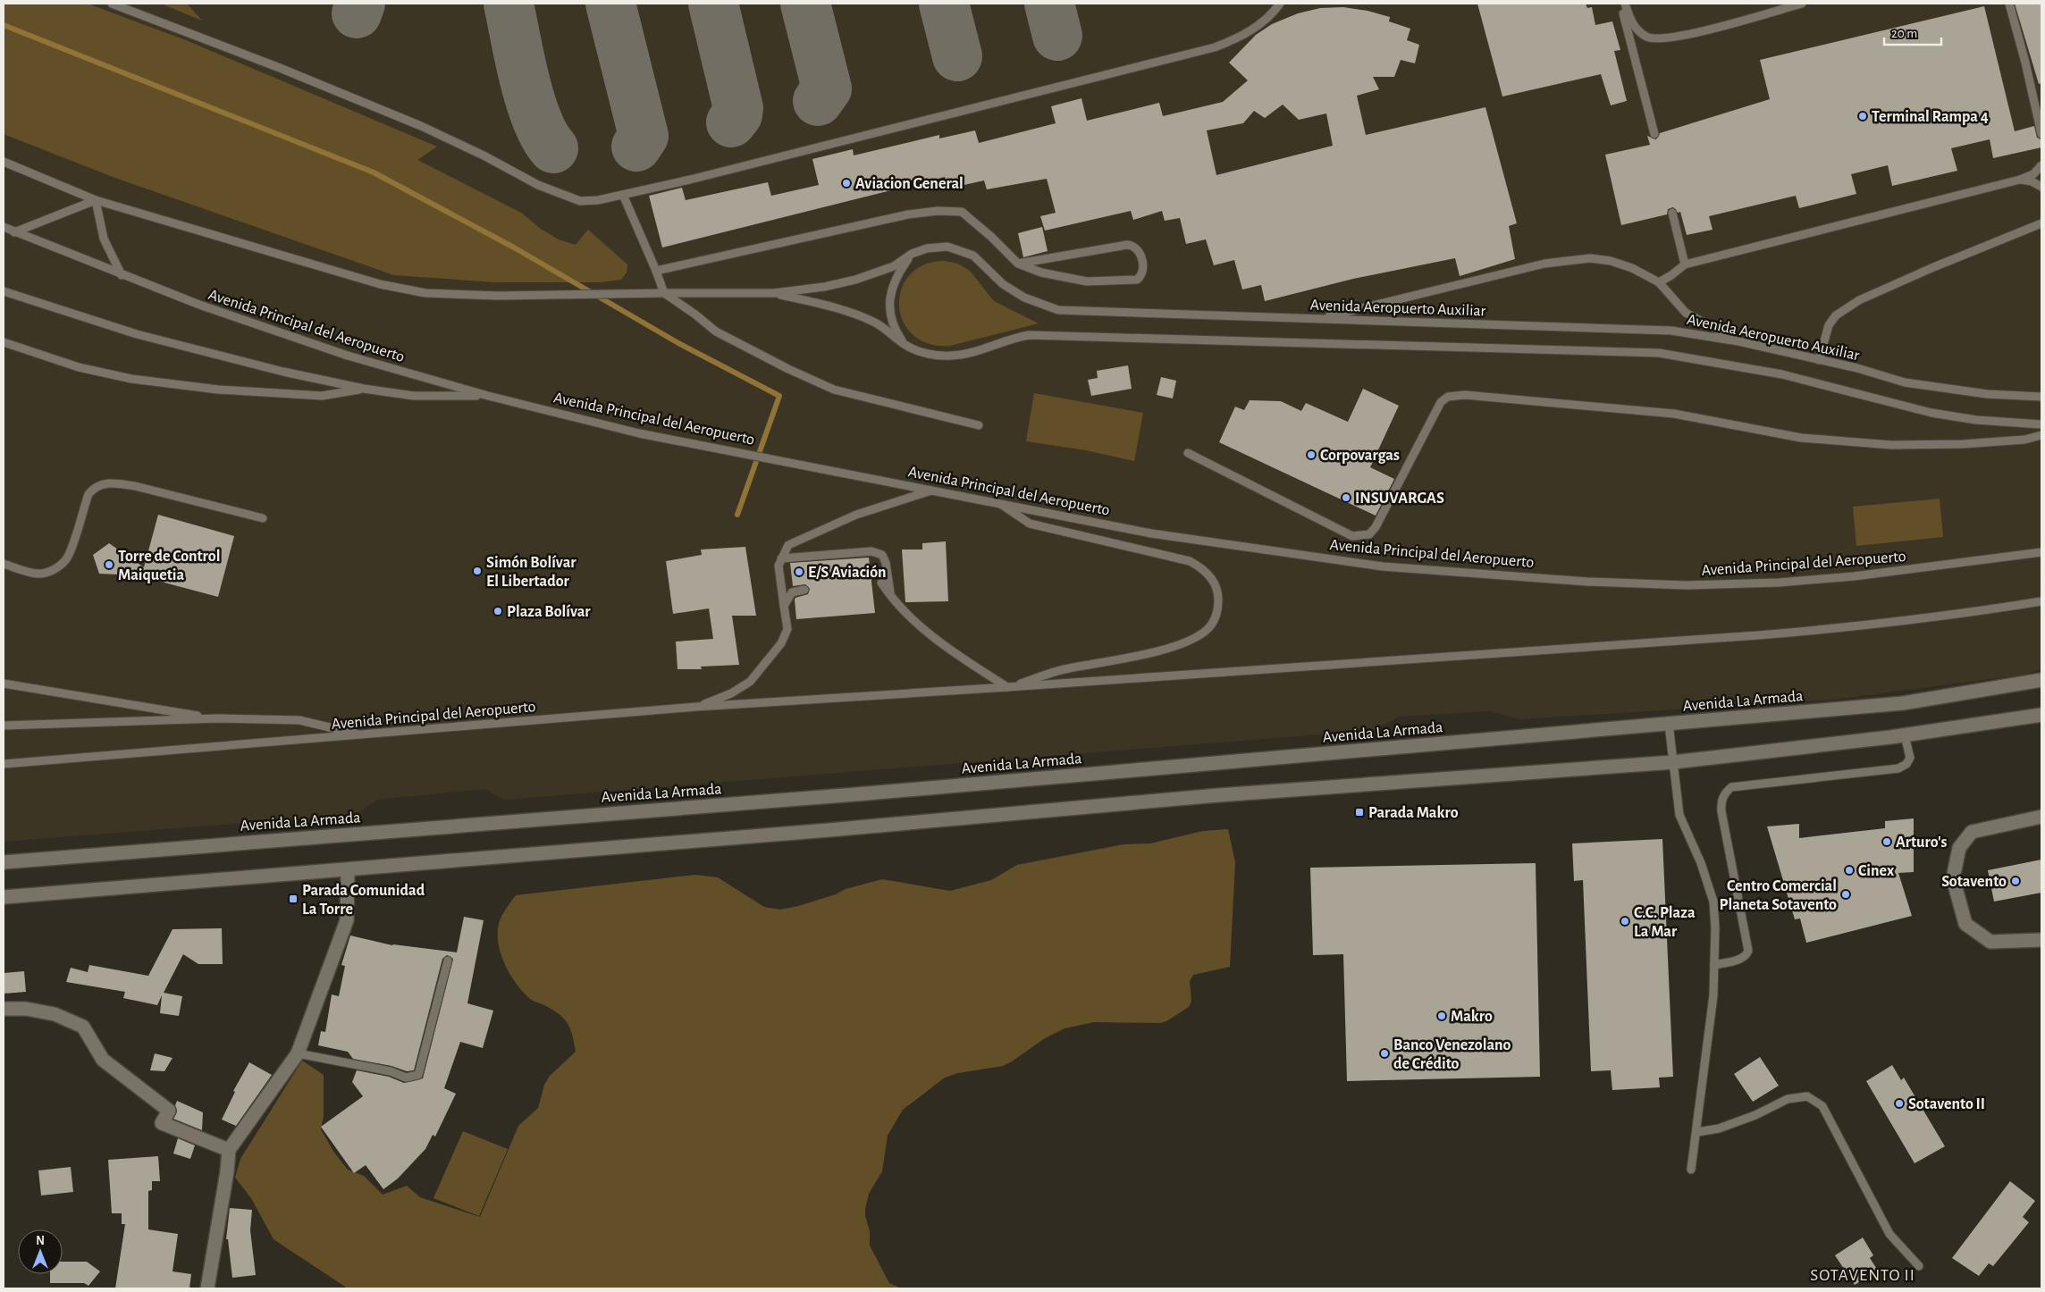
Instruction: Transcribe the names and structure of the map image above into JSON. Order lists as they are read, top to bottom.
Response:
{
  "streets": {
    "main road": ["Avenida La Armada"],
    "lane": ["Avenida Aeropuerto Auxiliar", "Avenida Principal del Aeropuerto"]
  },
  "districts": ["SOTAVENTO II"],
  "places": {
    "other": [
      "Terminal Rampa 4",
      "Aviacion General",
      "Corpovargas",
      "INSUVARGAS",
      "Torre de Control Maiquetia",
      "Simón Bolívar El Libertador",
      "E/S Aviación",
      "Plaza Bolívar",
      "Arturo's",
      "Cinex",
      "Sotavento",
      "Centro Comercial Planeta Sotavento",
      "C.C. Plaza La Mar",
      "Makro",
      "Banco Venezolano de Crédito",
      "Sotavento II"
    ],
    "transit": ["Parada Makro", "Parada Comunidad La Torre"]
  },
  "scale_bar": "20 m",
  "north": "top"
}
